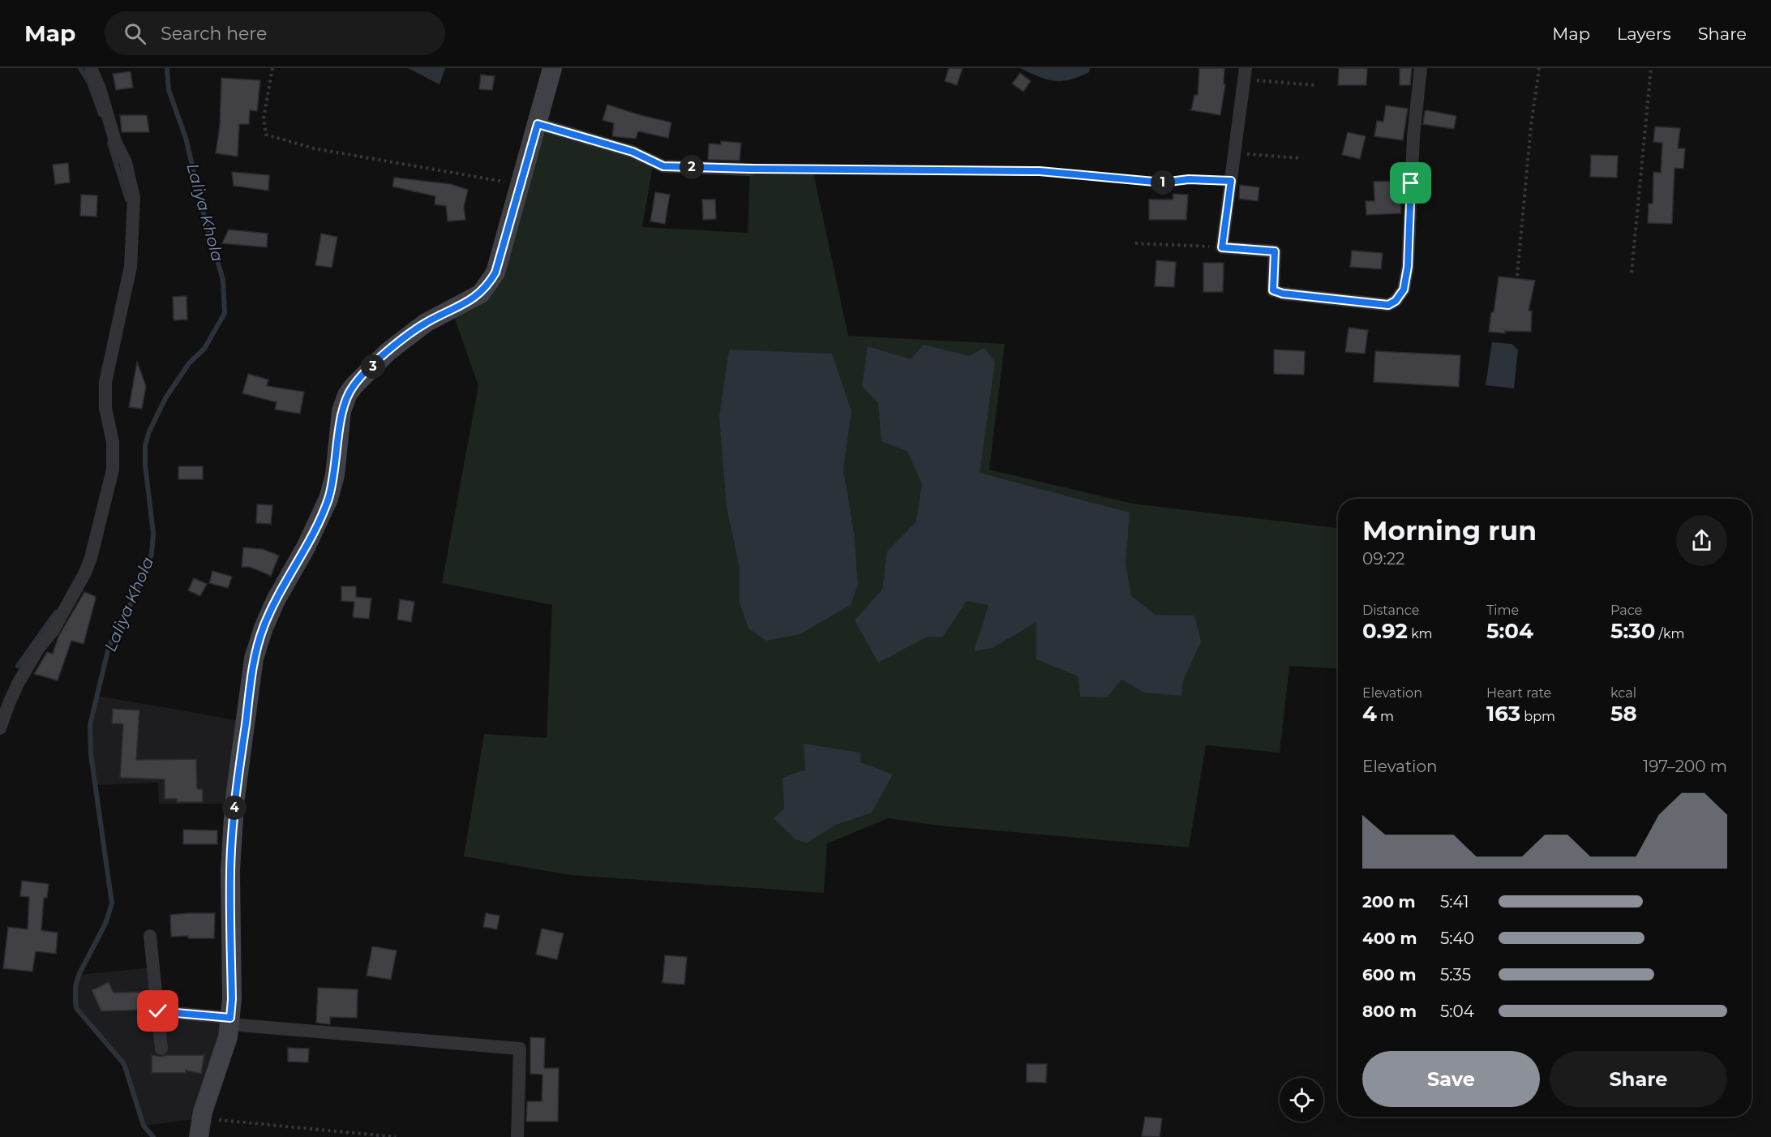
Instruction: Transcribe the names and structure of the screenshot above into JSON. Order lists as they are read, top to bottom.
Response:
{
  "water": ["Laliya Khola"],
  "page": {
    "header": "Map",
    "search": "Search here",
    "nav": ["Map", "Layers", "Share"],
    "pins": [
      "2",
      "1",
      "3",
      "4"
    ],
    "heading": ["Morning run", "09:22"],
    "stats": [
      ["Distance", "0.92 km"],
      ["Time", "5:04"],
      ["Pace", "5:30 /km"],
      ["Elevation", "4 m"],
      ["Heart rate", "163 bpm"],
      ["kcal", "58"]
    ],
    "chart": ["Elevation", "197–200 m"],
    "list": [
      {
        "name": "200 m",
        "note": "5:41"
      },
      {
        "name": "400 m",
        "note": "5:40"
      },
      {
        "name": "600 m",
        "note": "5:35"
      },
      {
        "name": "800 m",
        "note": "5:04"
      }
    ],
    "buttons": ["Save", "Share"]
  }
}
